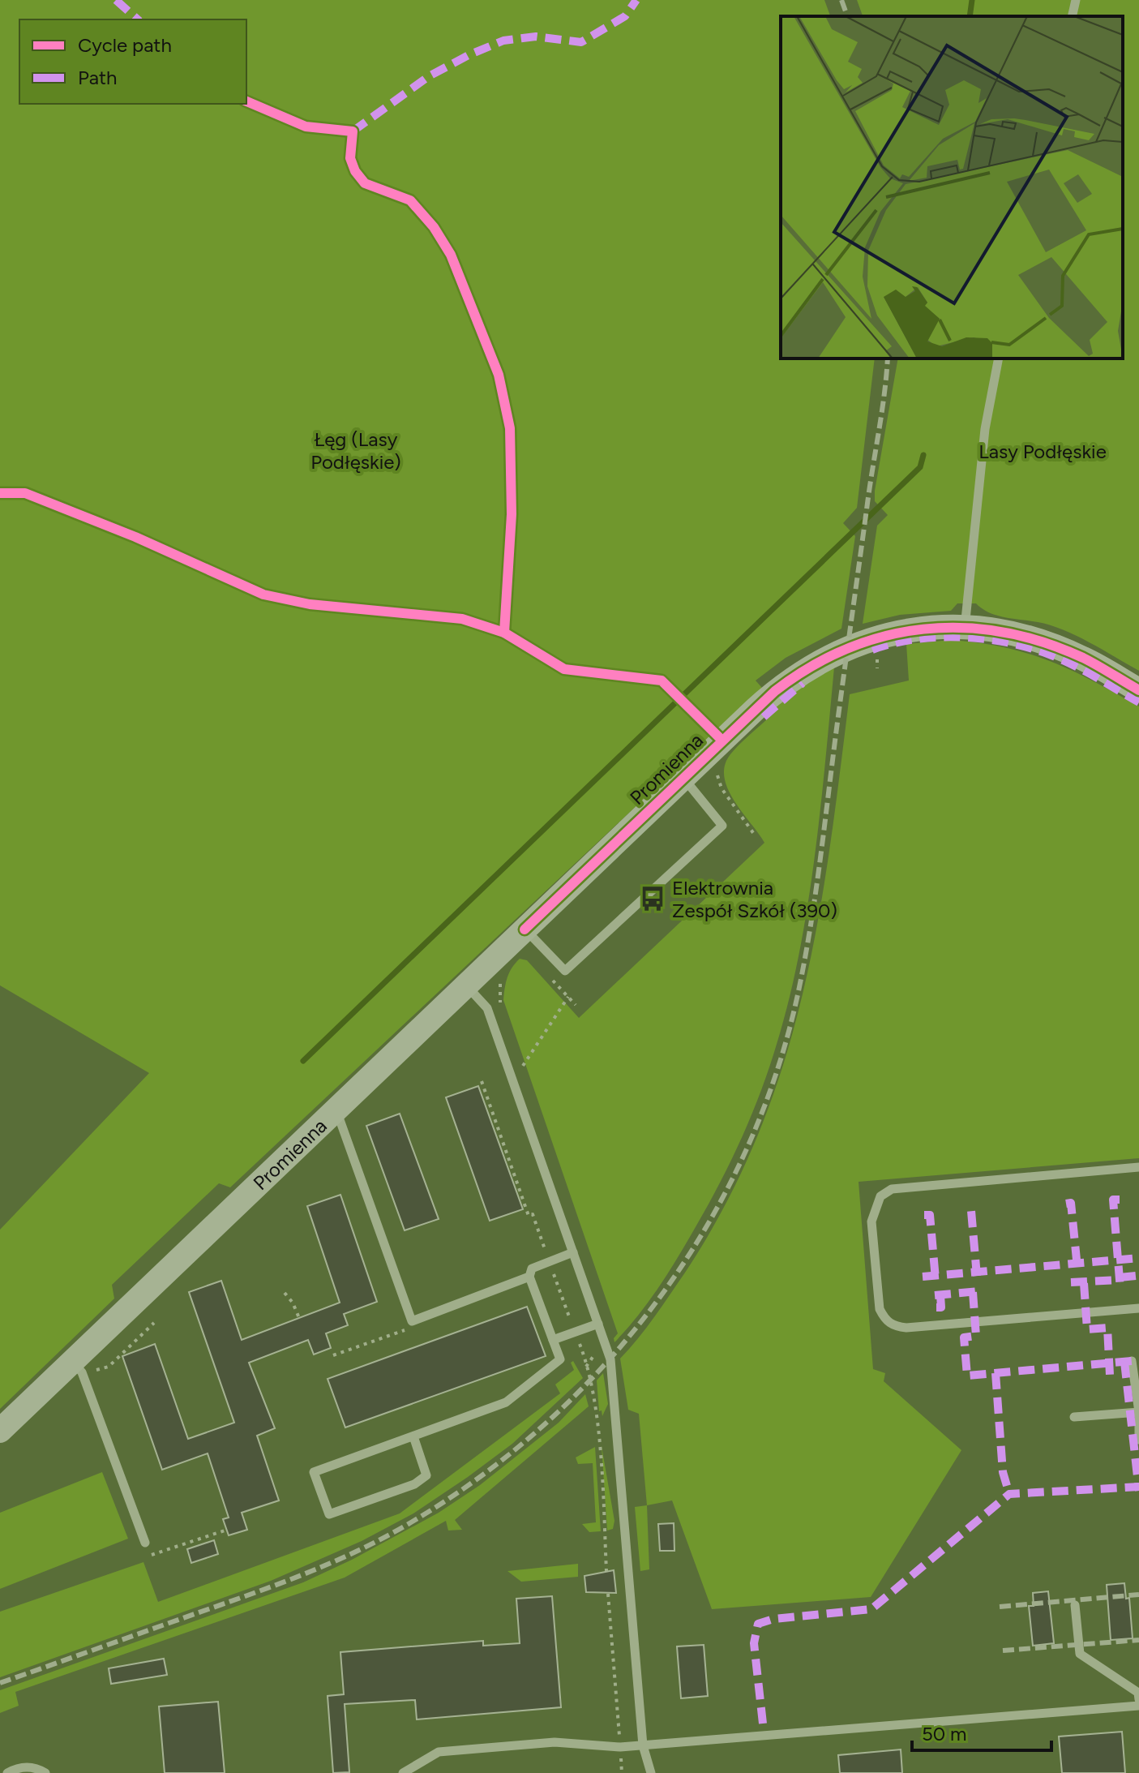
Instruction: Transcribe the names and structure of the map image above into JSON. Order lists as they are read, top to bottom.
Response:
{
  "streets": {
    "street": ["Promienna"]
  },
  "parks": ["Łęg (Lasy Podłęskie)", "Lasy Podłęskie"],
  "places": {
    "bus stop": ["Elektrownia Zespół Szkół (390)"]
  },
  "legend": ["Cycle path", "Path"],
  "scale_bar": "50 m"
}
